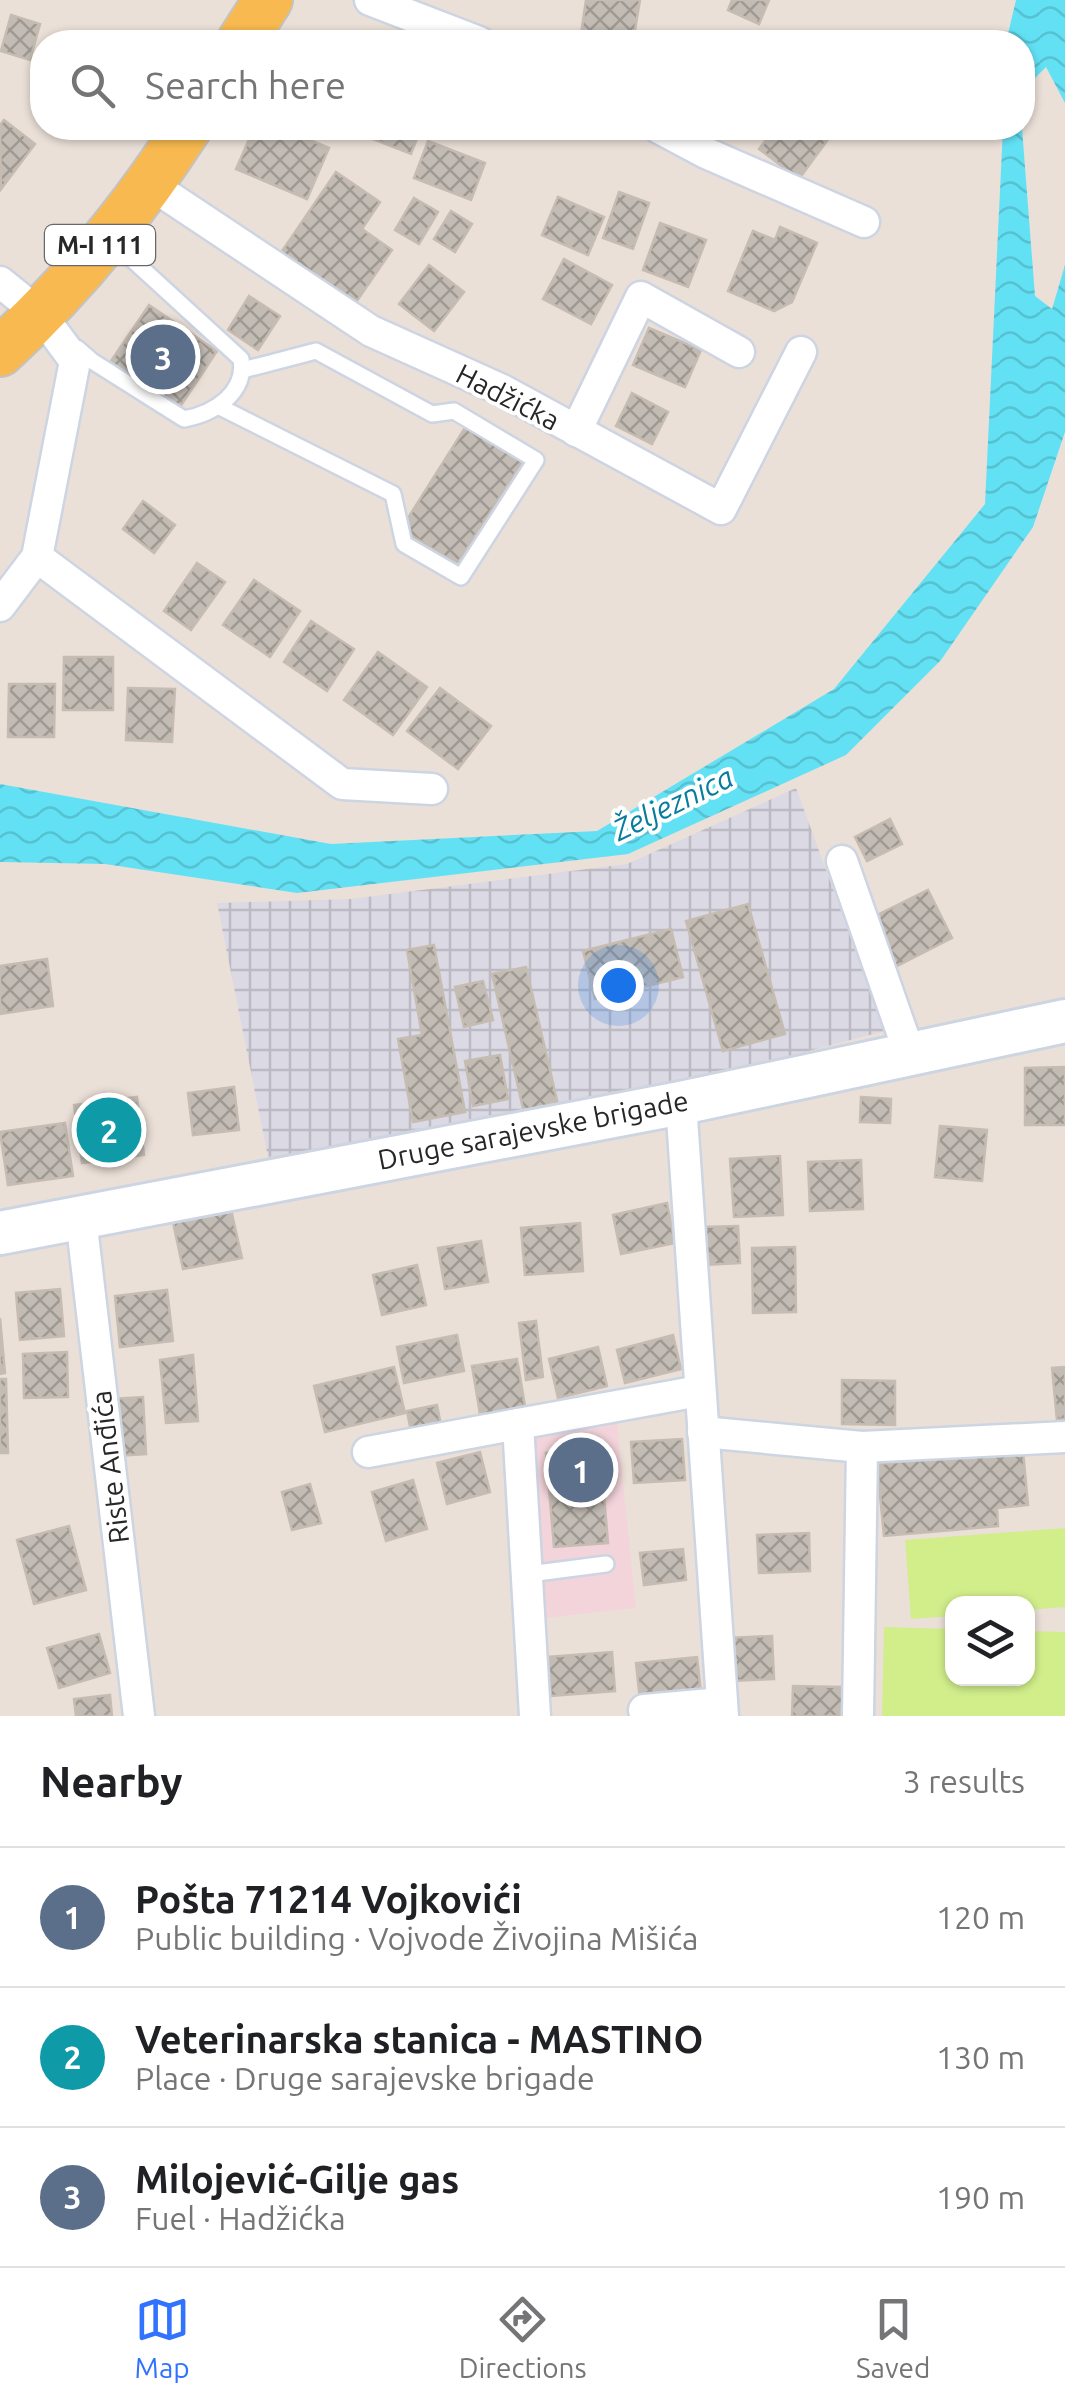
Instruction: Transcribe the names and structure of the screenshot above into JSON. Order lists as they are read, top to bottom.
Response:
{
  "streets": {
    "main road": ["M-I 111", "Druge sarajevske brigade"],
    "street": ["Hadžićka", "Riste Anđića"]
  },
  "crossings": [
    ["M-I 111", "Hadžićka"],
    ["Druge sarajevske brigade", "Riste Anđića"]
  ],
  "water": ["Željeznica"],
  "page": {
    "search": "Search here",
    "pins": ["3", "2", "1"],
    "heading": ["Nearby", "3 results"],
    "list": [
      {
        "mark": "1",
        "name": "Pošta 71214 Vojkovići",
        "note": "Public building · Vojvode Živojina Mišića",
        "value": "120 m"
      },
      {
        "mark": "2",
        "name": "Veterinarska stanica - MASTINO",
        "note": "Place · Druge sarajevske brigade",
        "value": "130 m"
      },
      {
        "mark": "3",
        "name": "Milojević-Gilje gas",
        "note": "Fuel · Hadžićka",
        "value": "190 m"
      }
    ],
    "nav": ["Map", "Directions", "Saved"]
  }
}
